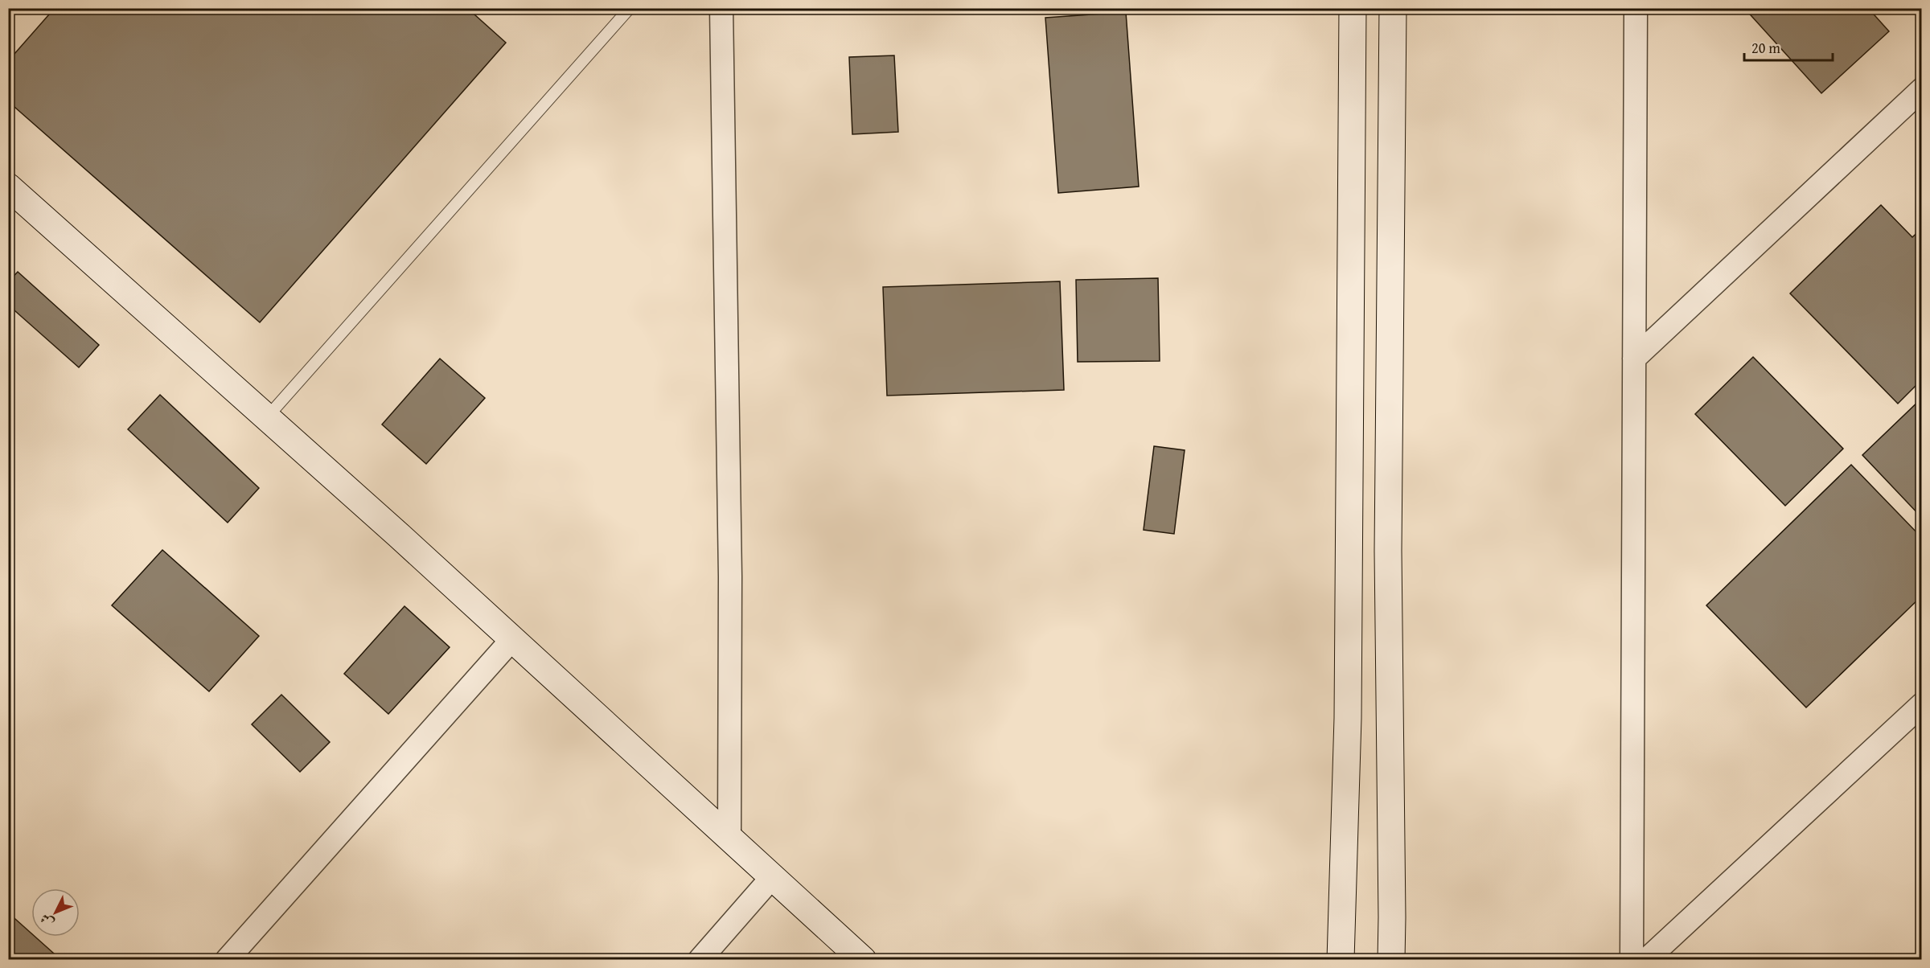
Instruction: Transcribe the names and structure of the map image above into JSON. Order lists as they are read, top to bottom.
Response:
{
  "scale_bar": "20 m",
  "north": "bottom left"
}
